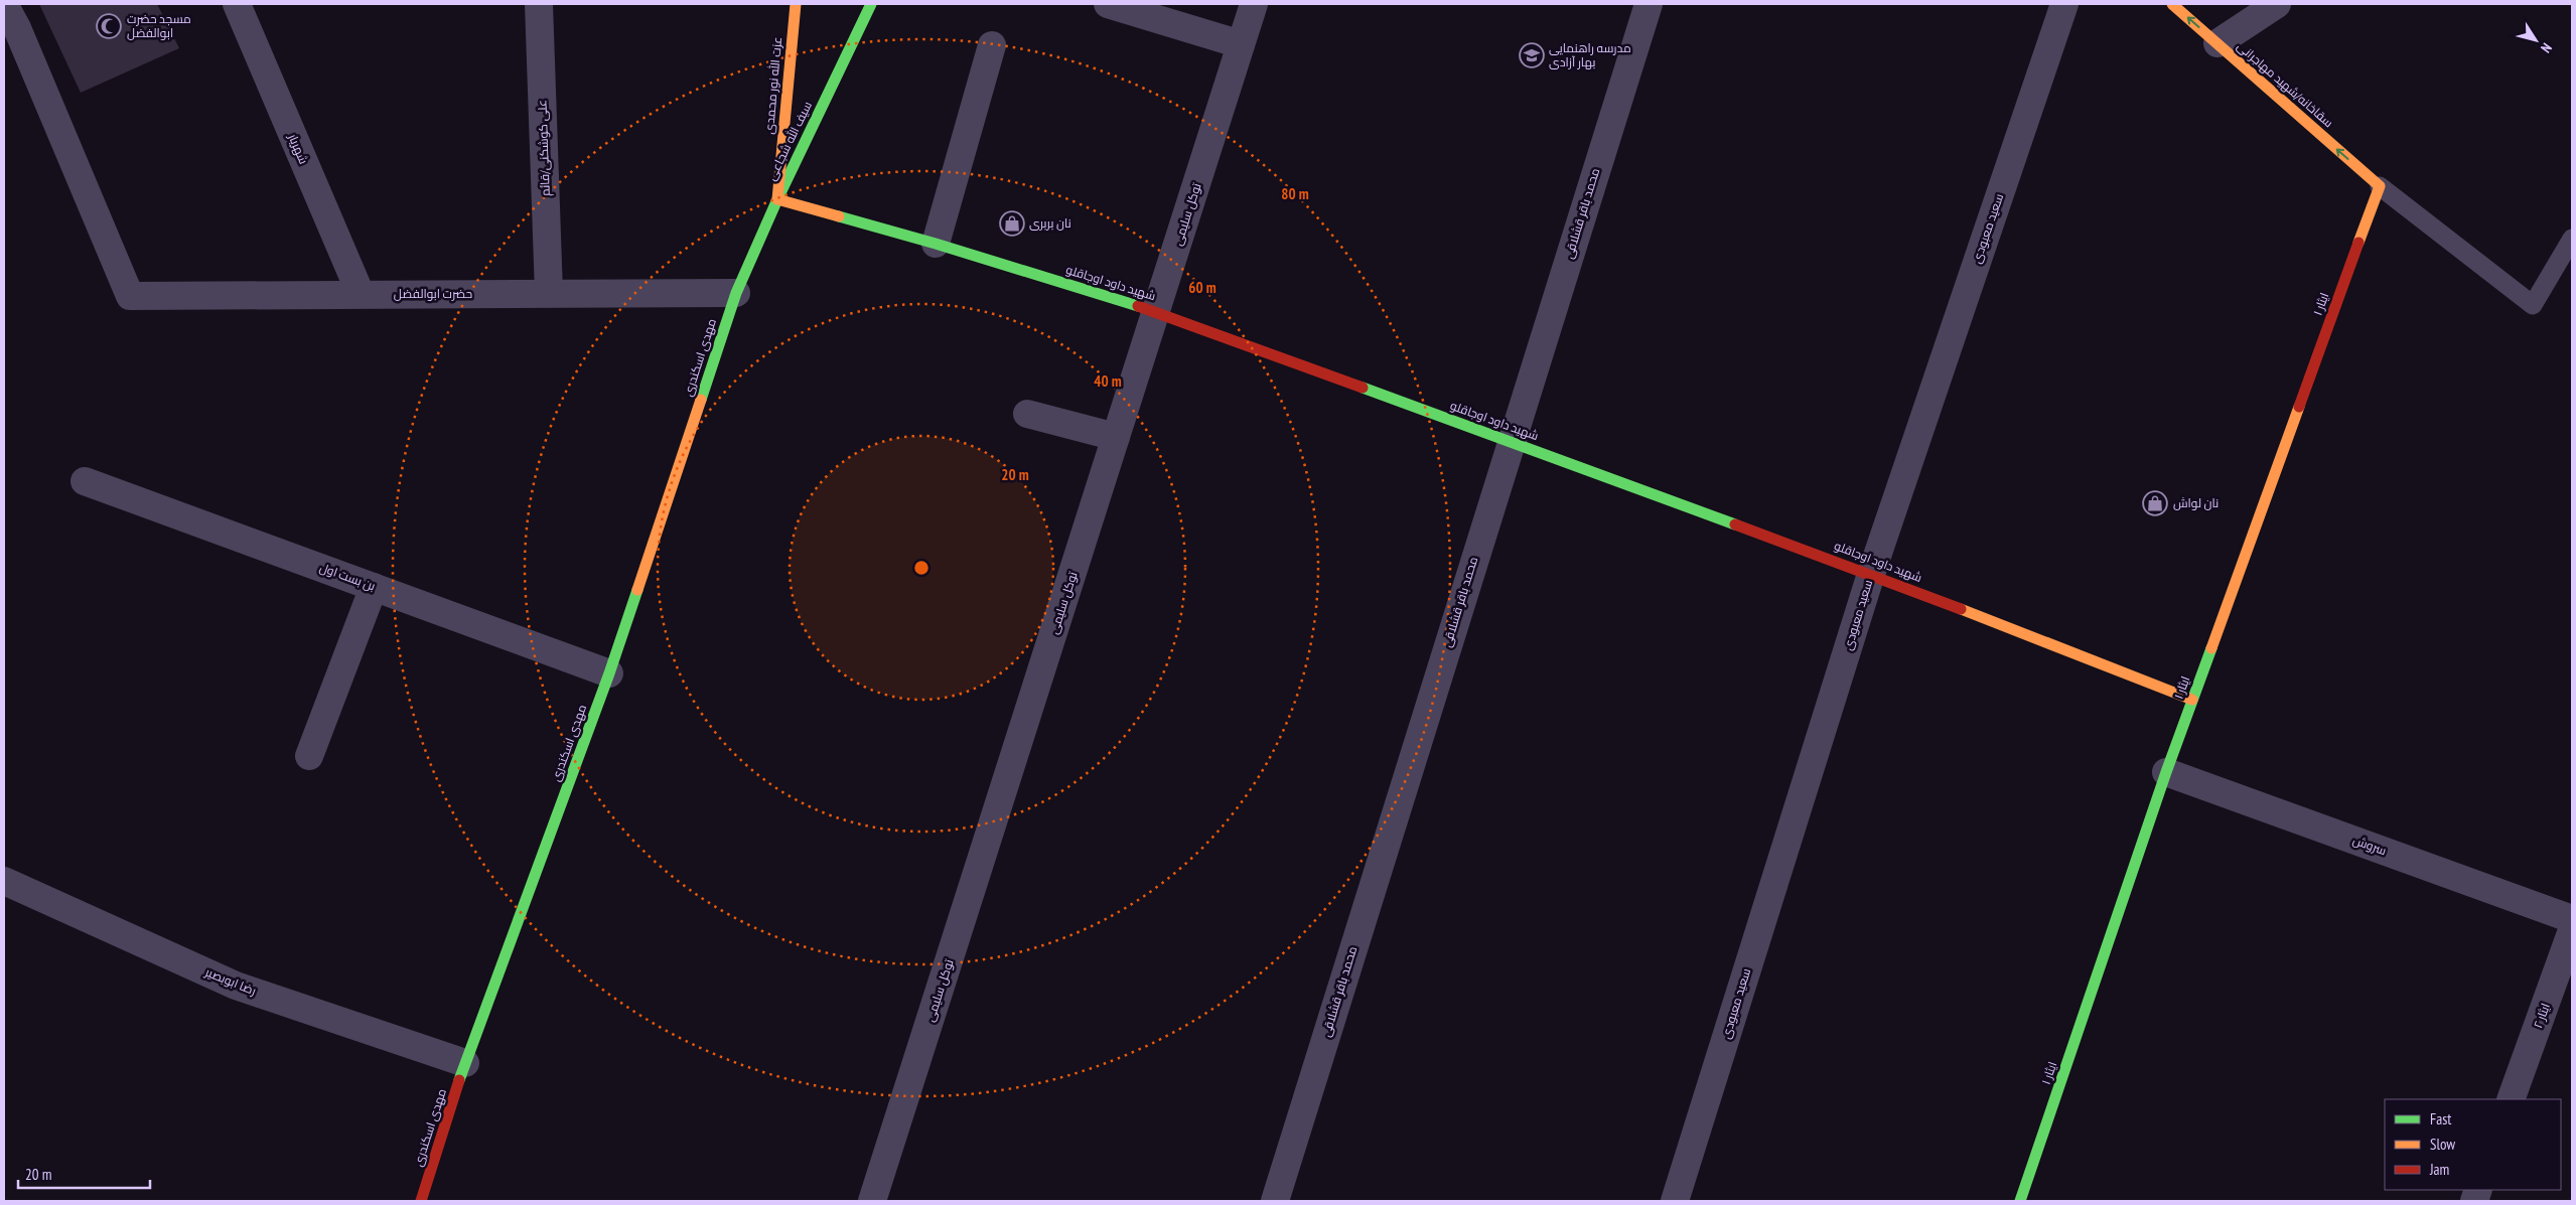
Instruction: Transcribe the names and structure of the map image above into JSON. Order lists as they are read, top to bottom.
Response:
{
  "streets": {
    "street": [
      "سقاخانه/شهید مهاجرانی",
      "عزت الله نور محمدی",
      "سیف الله شجاعی",
      "علی کوشکنی/قائم",
      "شهریار",
      "محمد باقر قشلاقی",
      "توکل سلیمی",
      "سعید معبودی",
      "شهید داود اوجاقلو",
      "حضرت ابوالفضل",
      "ایثار ۱",
      "مهدی اسکندری",
      "بن بست اول",
      "سروش",
      "رضا ابوبصیر",
      "ایثار ۲"
    ]
  },
  "crossings": [
    ["سقاخانه/شهید مهاجرانی", "ایثار ۱"],
    ["عزت الله نور محمدی", "سیف الله شجاعی"],
    ["عزت الله نور محمدی", "شهید داود اوجاقلو"],
    ["سیف الله شجاعی", "شهید داود اوجاقلو"],
    ["سیف الله شجاعی", "حضرت ابوالفضل"],
    ["سیف الله شجاعی", "مهدی اسکندری"],
    ["علی کوشکنی/قائم", "حضرت ابوالفضل"],
    ["شهریار", "حضرت ابوالفضل"],
    ["محمد باقر قشلاقی", "شهید داود اوجاقلو"],
    ["توکل سلیمی", "شهید داود اوجاقلو"],
    ["سعید معبودی", "شهید داود اوجاقلو"],
    ["شهید داود اوجاقلو", "ایثار ۱"],
    ["حضرت ابوالفضل", "مهدی اسکندری"],
    ["ایثار ۱", "سروش"],
    ["مهدی اسکندری", "بن بست اول"],
    ["مهدی اسکندری", "رضا ابوبصیر"]
  ],
  "one_way": ["سقاخانه/شهید مهاجرانی"],
  "places": {
    "mosque": ["مسجد حضرت ابوالفضل"],
    "school or university": ["مدرسه راهنمایی بهار آزادی"],
    "shop": ["نان بربری", "نان لواش"]
  },
  "legend": ["Fast", "Slow", "Jam"],
  "scale_bar": "20 m",
  "north": "bottom right",
  "rings": [
    "80 m",
    "60 m",
    "40 m",
    "20 m"
  ]
}
